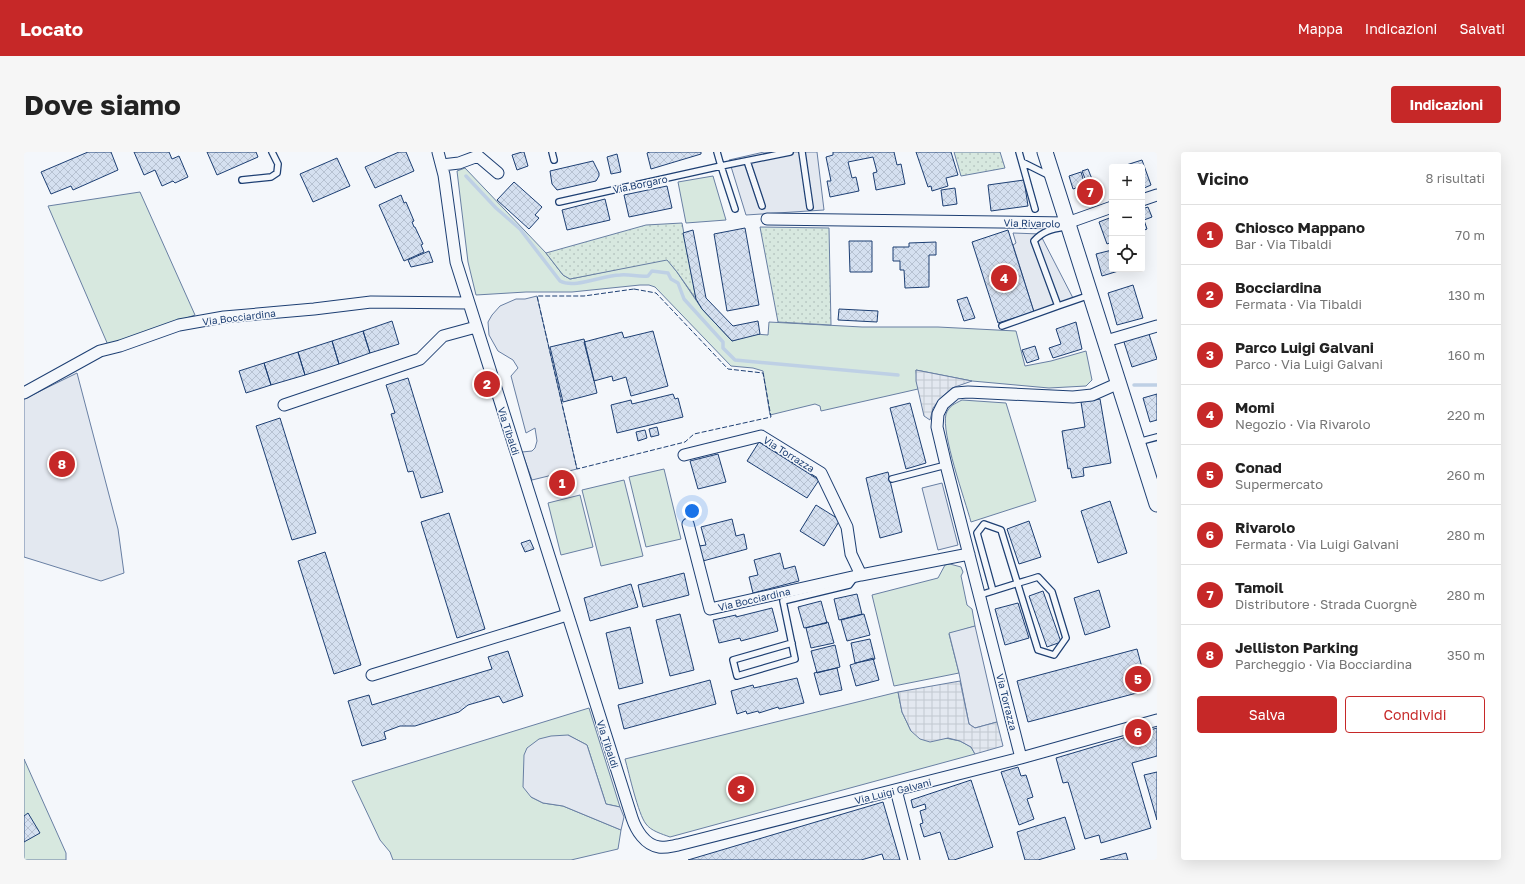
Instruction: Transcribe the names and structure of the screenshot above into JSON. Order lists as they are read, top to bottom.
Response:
{
  "streets": {
    "main road": ["Via Rivarolo"],
    "street": [
      "Via Bocciardina",
      "Via Tibaldi",
      "Via Torrazza",
      "Via Luigi Galvani"
    ],
    "lane": ["Via Borgaro"]
  },
  "crossings": [
    ["Via Rivarolo", "Via Torrazza"],
    ["Via Bocciardina", "Via Tibaldi"],
    ["Via Bocciardina", "Via Torrazza"],
    ["Via Tibaldi", "Via Luigi Galvani"],
    ["Via Torrazza", "Via Luigi Galvani"]
  ],
  "page": {
    "header": "Locato",
    "nav": ["Mappa", "Indicazioni", "Salvati"],
    "buttons": [
      "Indicazioni",
      ["Salva", "Condividi"]
    ],
    "title": "Dove siamo",
    "heading": ["Vicino", "8 risultati"],
    "map_buttons": ["+", "−"],
    "pins": [
      "7",
      "4",
      "2",
      "8",
      "1",
      "5",
      "6",
      "3"
    ],
    "list": [
      {
        "mark": "1",
        "name": "Chiosco Mappano",
        "note": "Bar · Via Tibaldi",
        "value": "70 m"
      },
      {
        "mark": "2",
        "name": "Bocciardina",
        "note": "Fermata · Via Tibaldi",
        "value": "130 m"
      },
      {
        "mark": "3",
        "name": "Parco Luigi Galvani",
        "note": "Parco · Via Luigi Galvani",
        "value": "160 m"
      },
      {
        "mark": "4",
        "name": "Momi",
        "note": "Negozio · Via Rivarolo",
        "value": "220 m"
      },
      {
        "mark": "5",
        "name": "Conad",
        "note": "Supermercato",
        "value": "260 m"
      },
      {
        "mark": "6",
        "name": "Rivarolo",
        "note": "Fermata · Via Luigi Galvani",
        "value": "280 m"
      },
      {
        "mark": "7",
        "name": "Tamoil",
        "note": "Distributore · Strada Cuorgnè",
        "value": "280 m"
      },
      {
        "mark": "8",
        "name": "Jelliston Parking",
        "note": "Parcheggio · Via Bocciardina",
        "value": "350 m"
      }
    ]
  }
}
